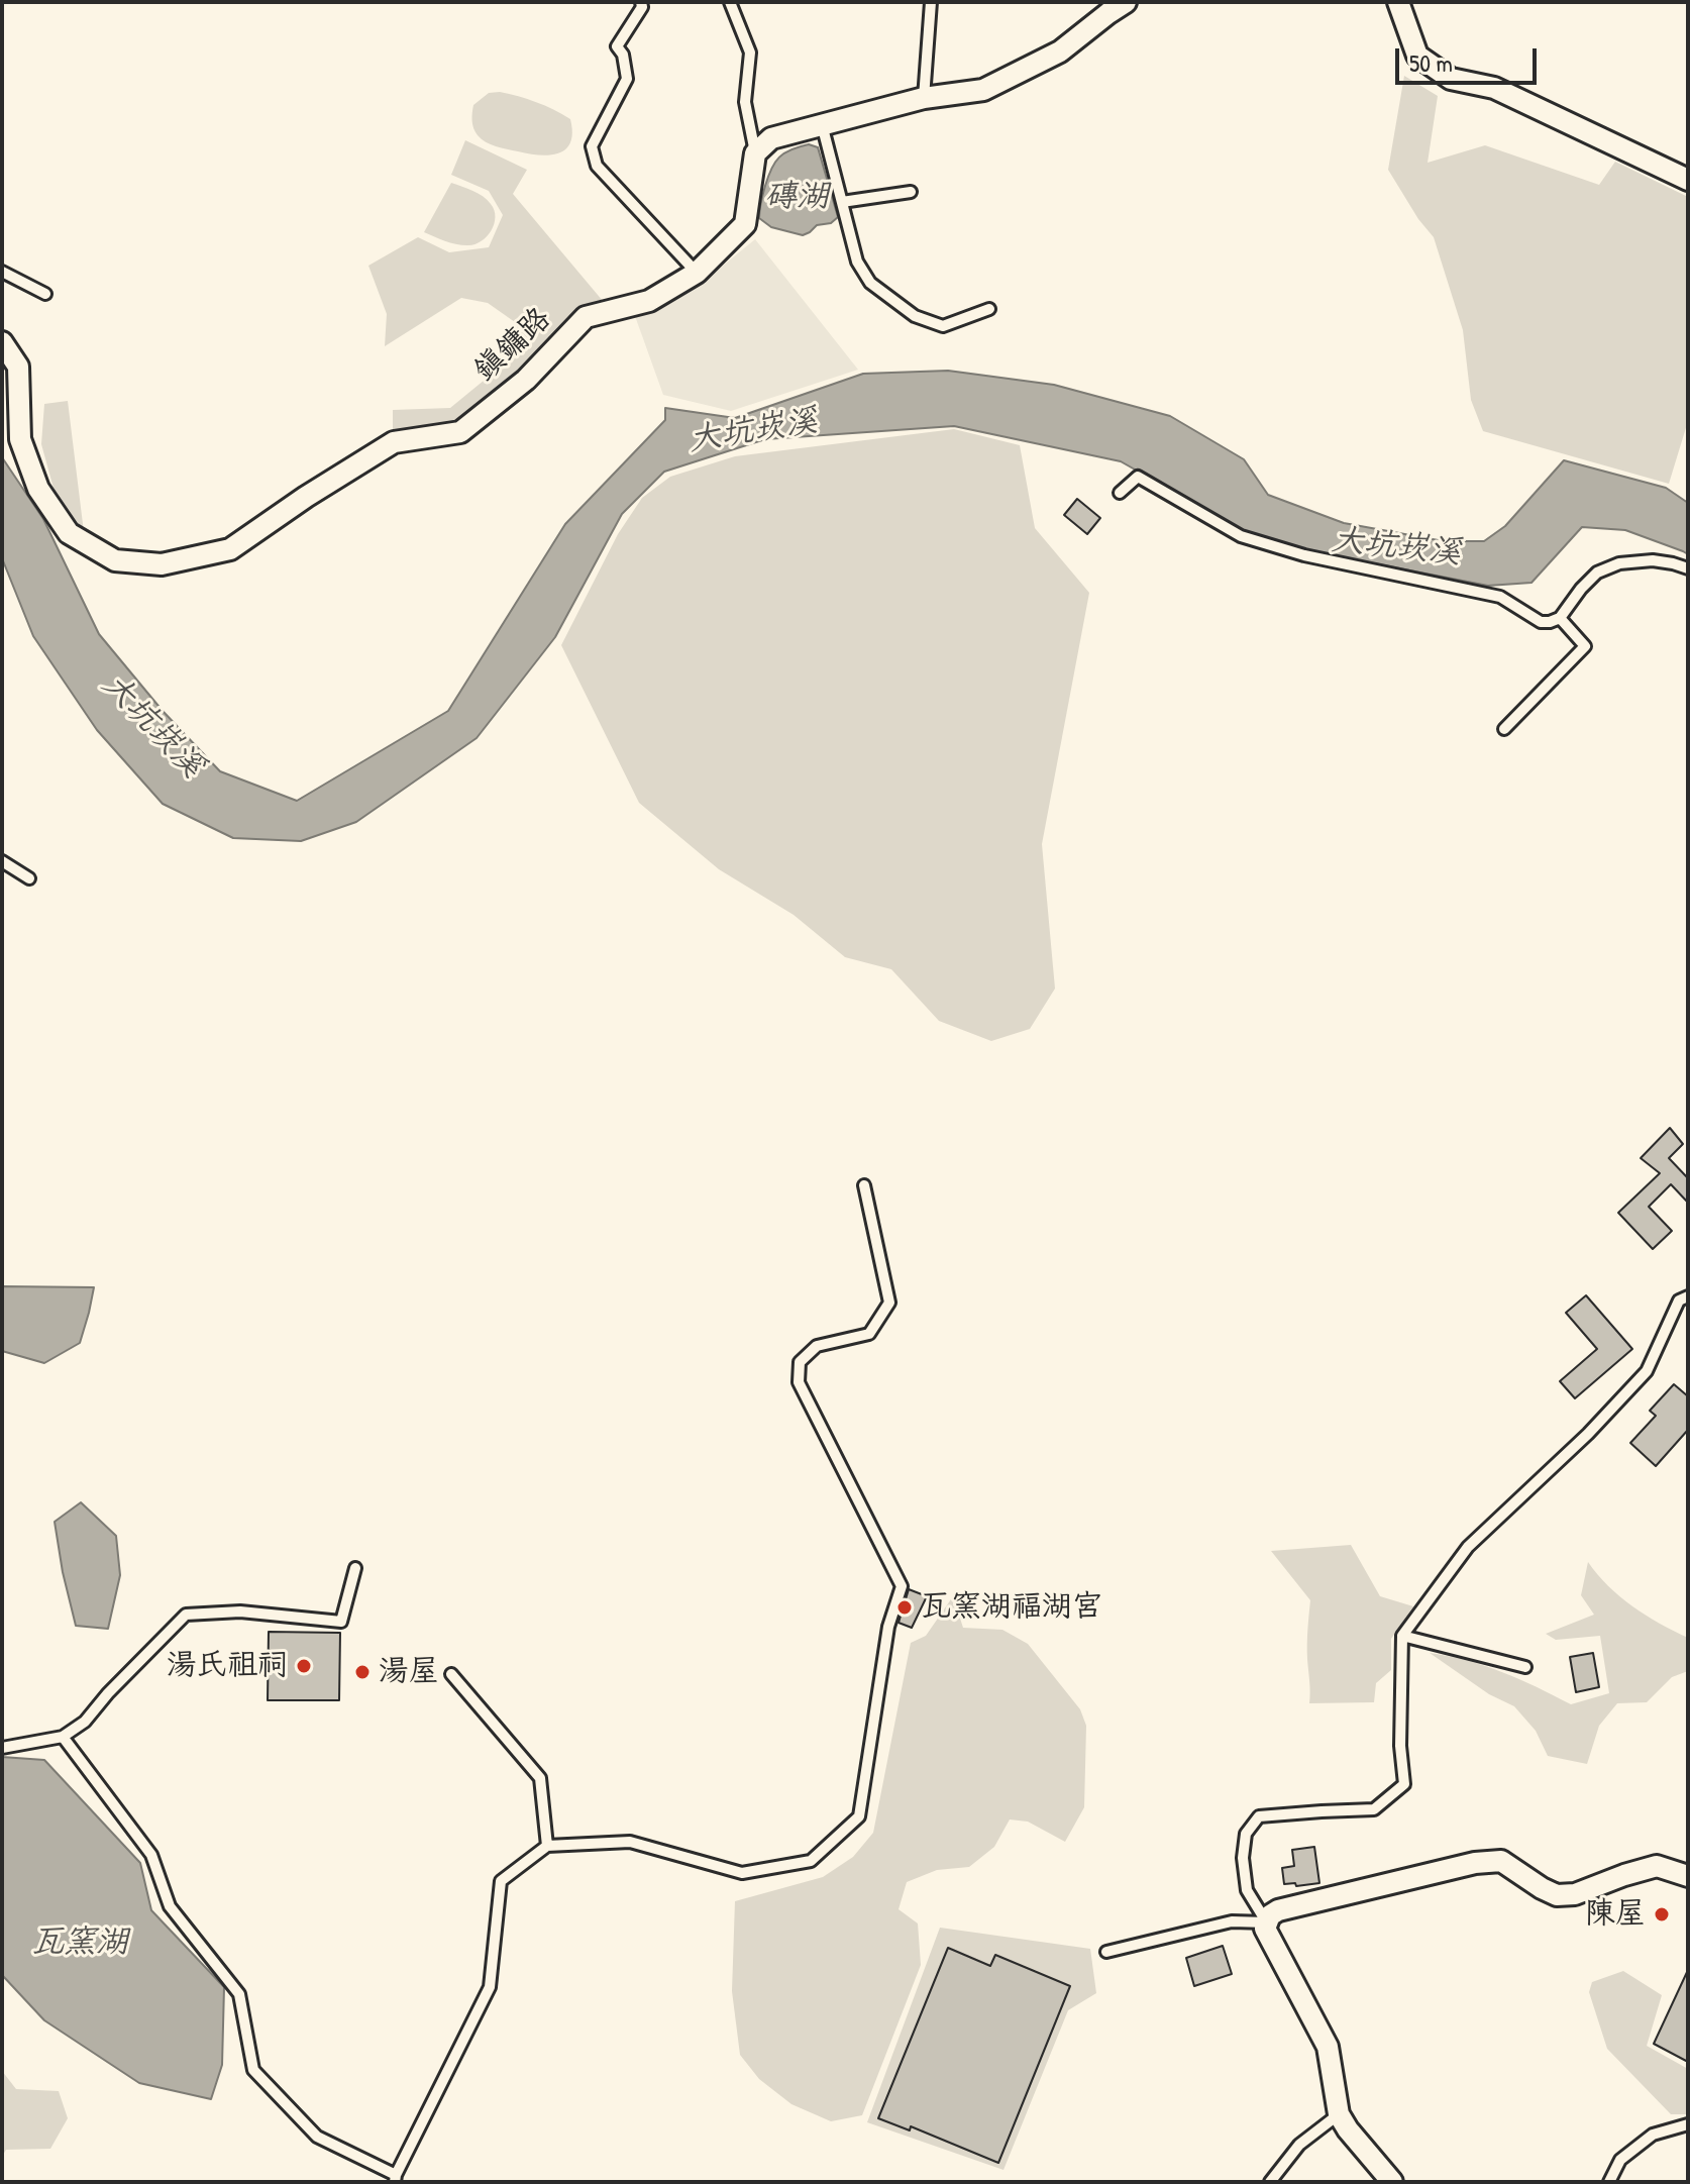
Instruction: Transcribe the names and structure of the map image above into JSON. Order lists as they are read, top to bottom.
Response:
{
  "streets": {
    "street": ["鎮鏞路"]
  },
  "water": ["磚湖", "大坑崁溪", "瓦窯湖"],
  "places": [
    "瓦窯湖福湖宮",
    "湯氏祖祠",
    "湯屋",
    "陳屋"
  ],
  "scale_bar": "50 m"
}
